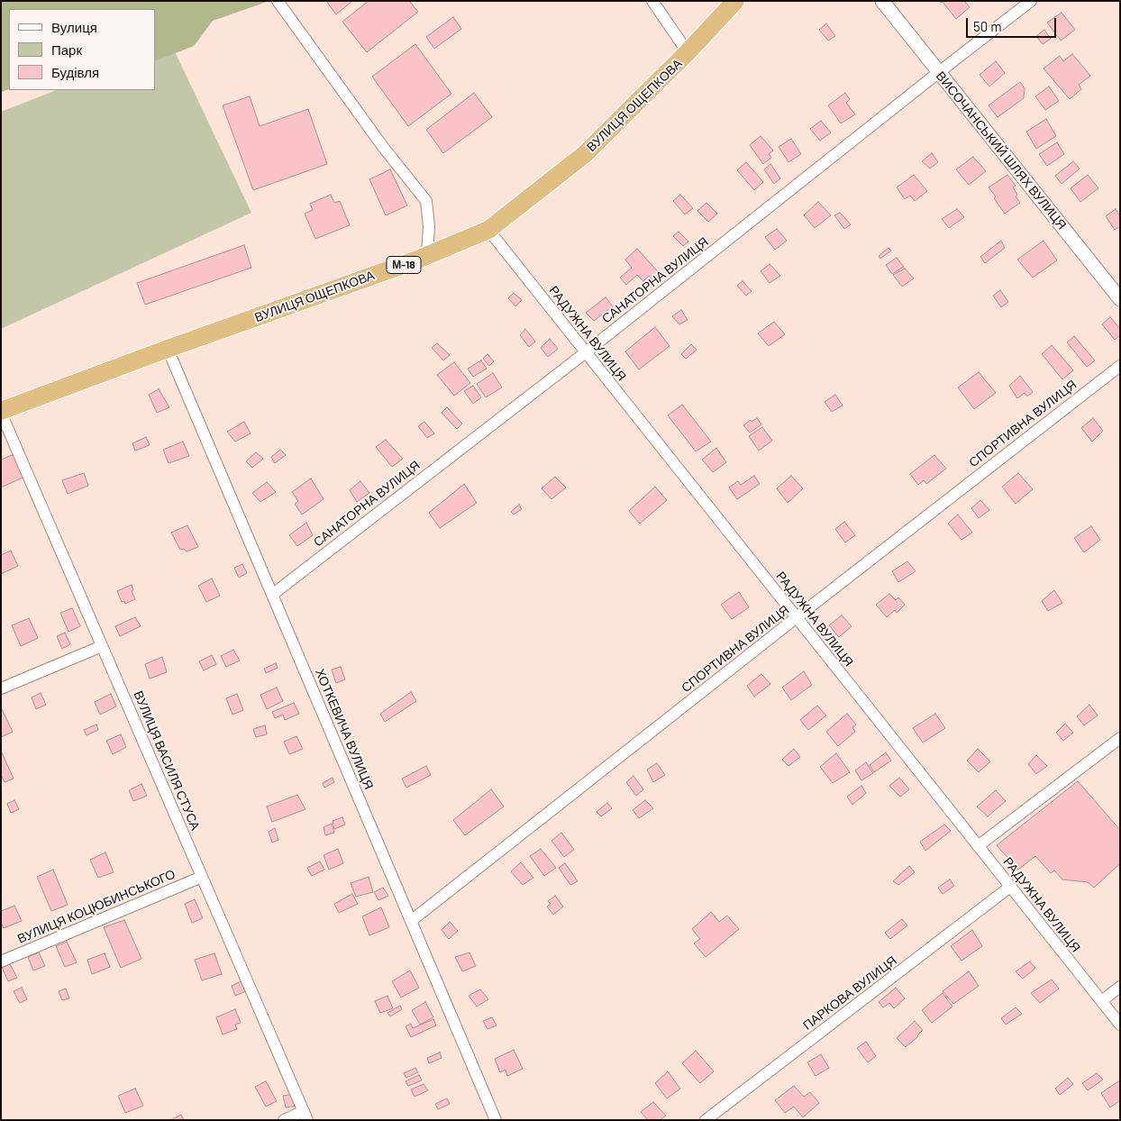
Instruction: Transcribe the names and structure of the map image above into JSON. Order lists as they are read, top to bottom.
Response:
{
  "streets": {
    "highway": ["ВУЛИЦЯ ОЩЕПКОВА", "М-18"],
    "street": [
      "ВИСОЧАНСЬКИЙ ШЛЯХ ВУЛИЦЯ",
      "САНАТОРНА ВУЛИЦЯ",
      "РАДУЖНА ВУЛИЦЯ",
      "СПОРТИВНА ВУЛИЦЯ",
      "ХОТКЕВИЧА ВУЛИЦЯ",
      "ВУЛИЦЯ ВАСИЛЯ СТУСА",
      "ВУЛИЦЯ КОЦЮБИНСЬКОГО",
      "ПАРКОВА ВУЛИЦЯ"
    ]
  },
  "crossings": [
    ["ВУЛИЦЯ ОЩЕПКОВА", "РАДУЖНА ВУЛИЦЯ"],
    ["ВУЛИЦЯ ОЩЕПКОВА", "ХОТКЕВИЧА ВУЛИЦЯ"],
    ["ВУЛИЦЯ ОЩЕПКОВА", "ВУЛИЦЯ ВАСИЛЯ СТУСА"],
    ["ВИСОЧАНСЬКИЙ ШЛЯХ ВУЛИЦЯ", "САНАТОРНА ВУЛИЦЯ"],
    ["САНАТОРНА ВУЛИЦЯ", "РАДУЖНА ВУЛИЦЯ"],
    ["САНАТОРНА ВУЛИЦЯ", "ХОТКЕВИЧА ВУЛИЦЯ"],
    ["РАДУЖНА ВУЛИЦЯ", "СПОРТИВНА ВУЛИЦЯ"],
    ["РАДУЖНА ВУЛИЦЯ", "ПАРКОВА ВУЛИЦЯ"],
    ["СПОРТИВНА ВУЛИЦЯ", "ХОТКЕВИЧА ВУЛИЦЯ"],
    ["ВУЛИЦЯ ВАСИЛЯ СТУСА", "ВУЛИЦЯ КОЦЮБИНСЬКОГО"]
  ],
  "legend": ["Вулиця", "Парк", "Будівля"],
  "scale_bar": "50 m"
}
